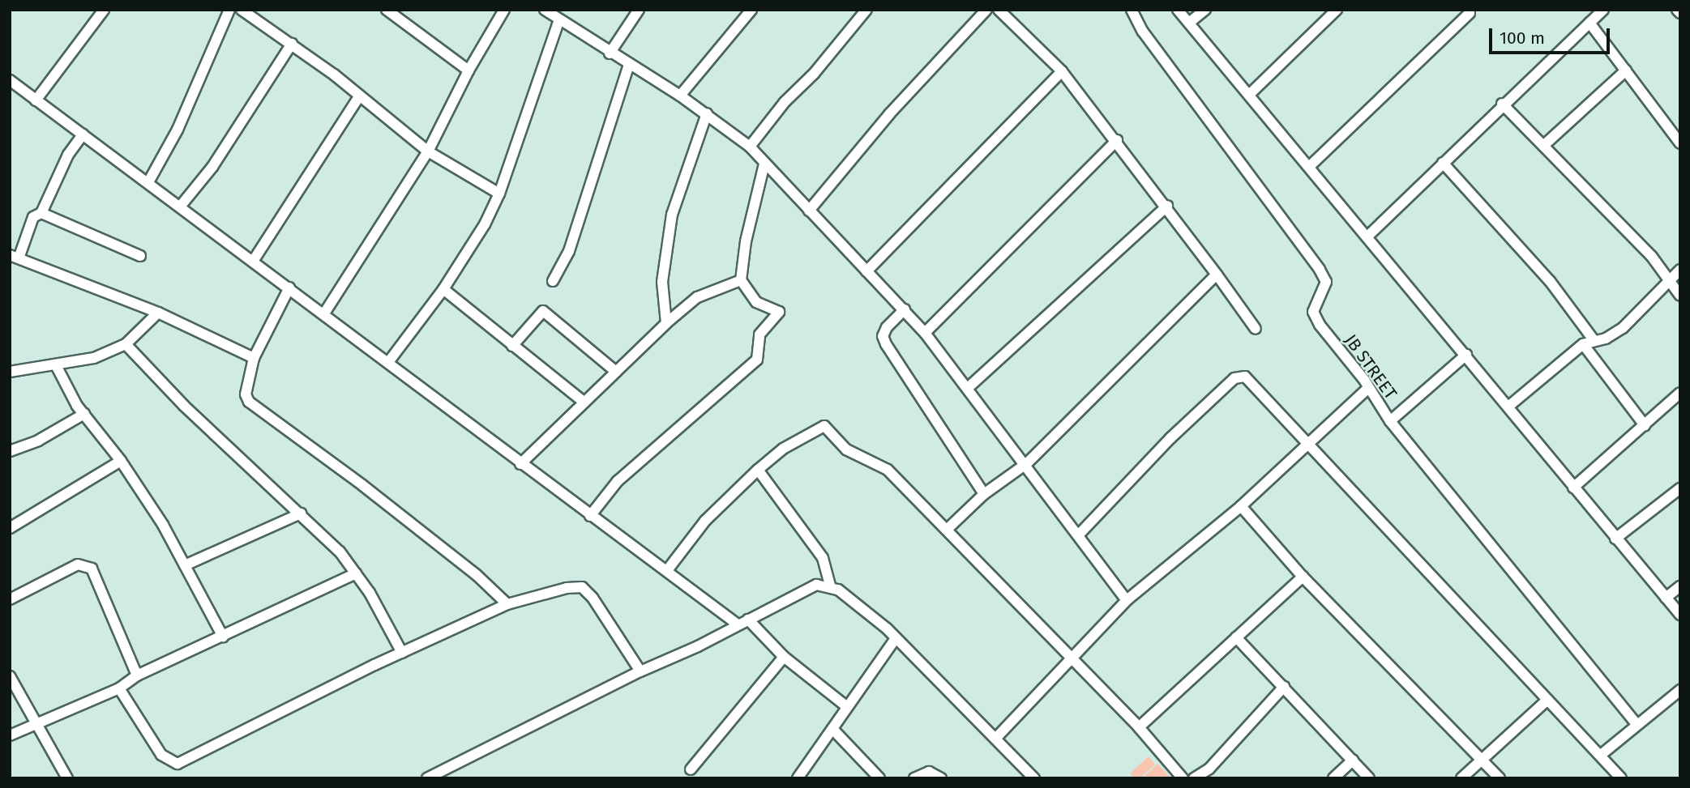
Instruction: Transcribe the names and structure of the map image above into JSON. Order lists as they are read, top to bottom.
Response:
{
  "streets": {
    "street": ["JB STREET"]
  },
  "scale_bar": "100 m"
}
